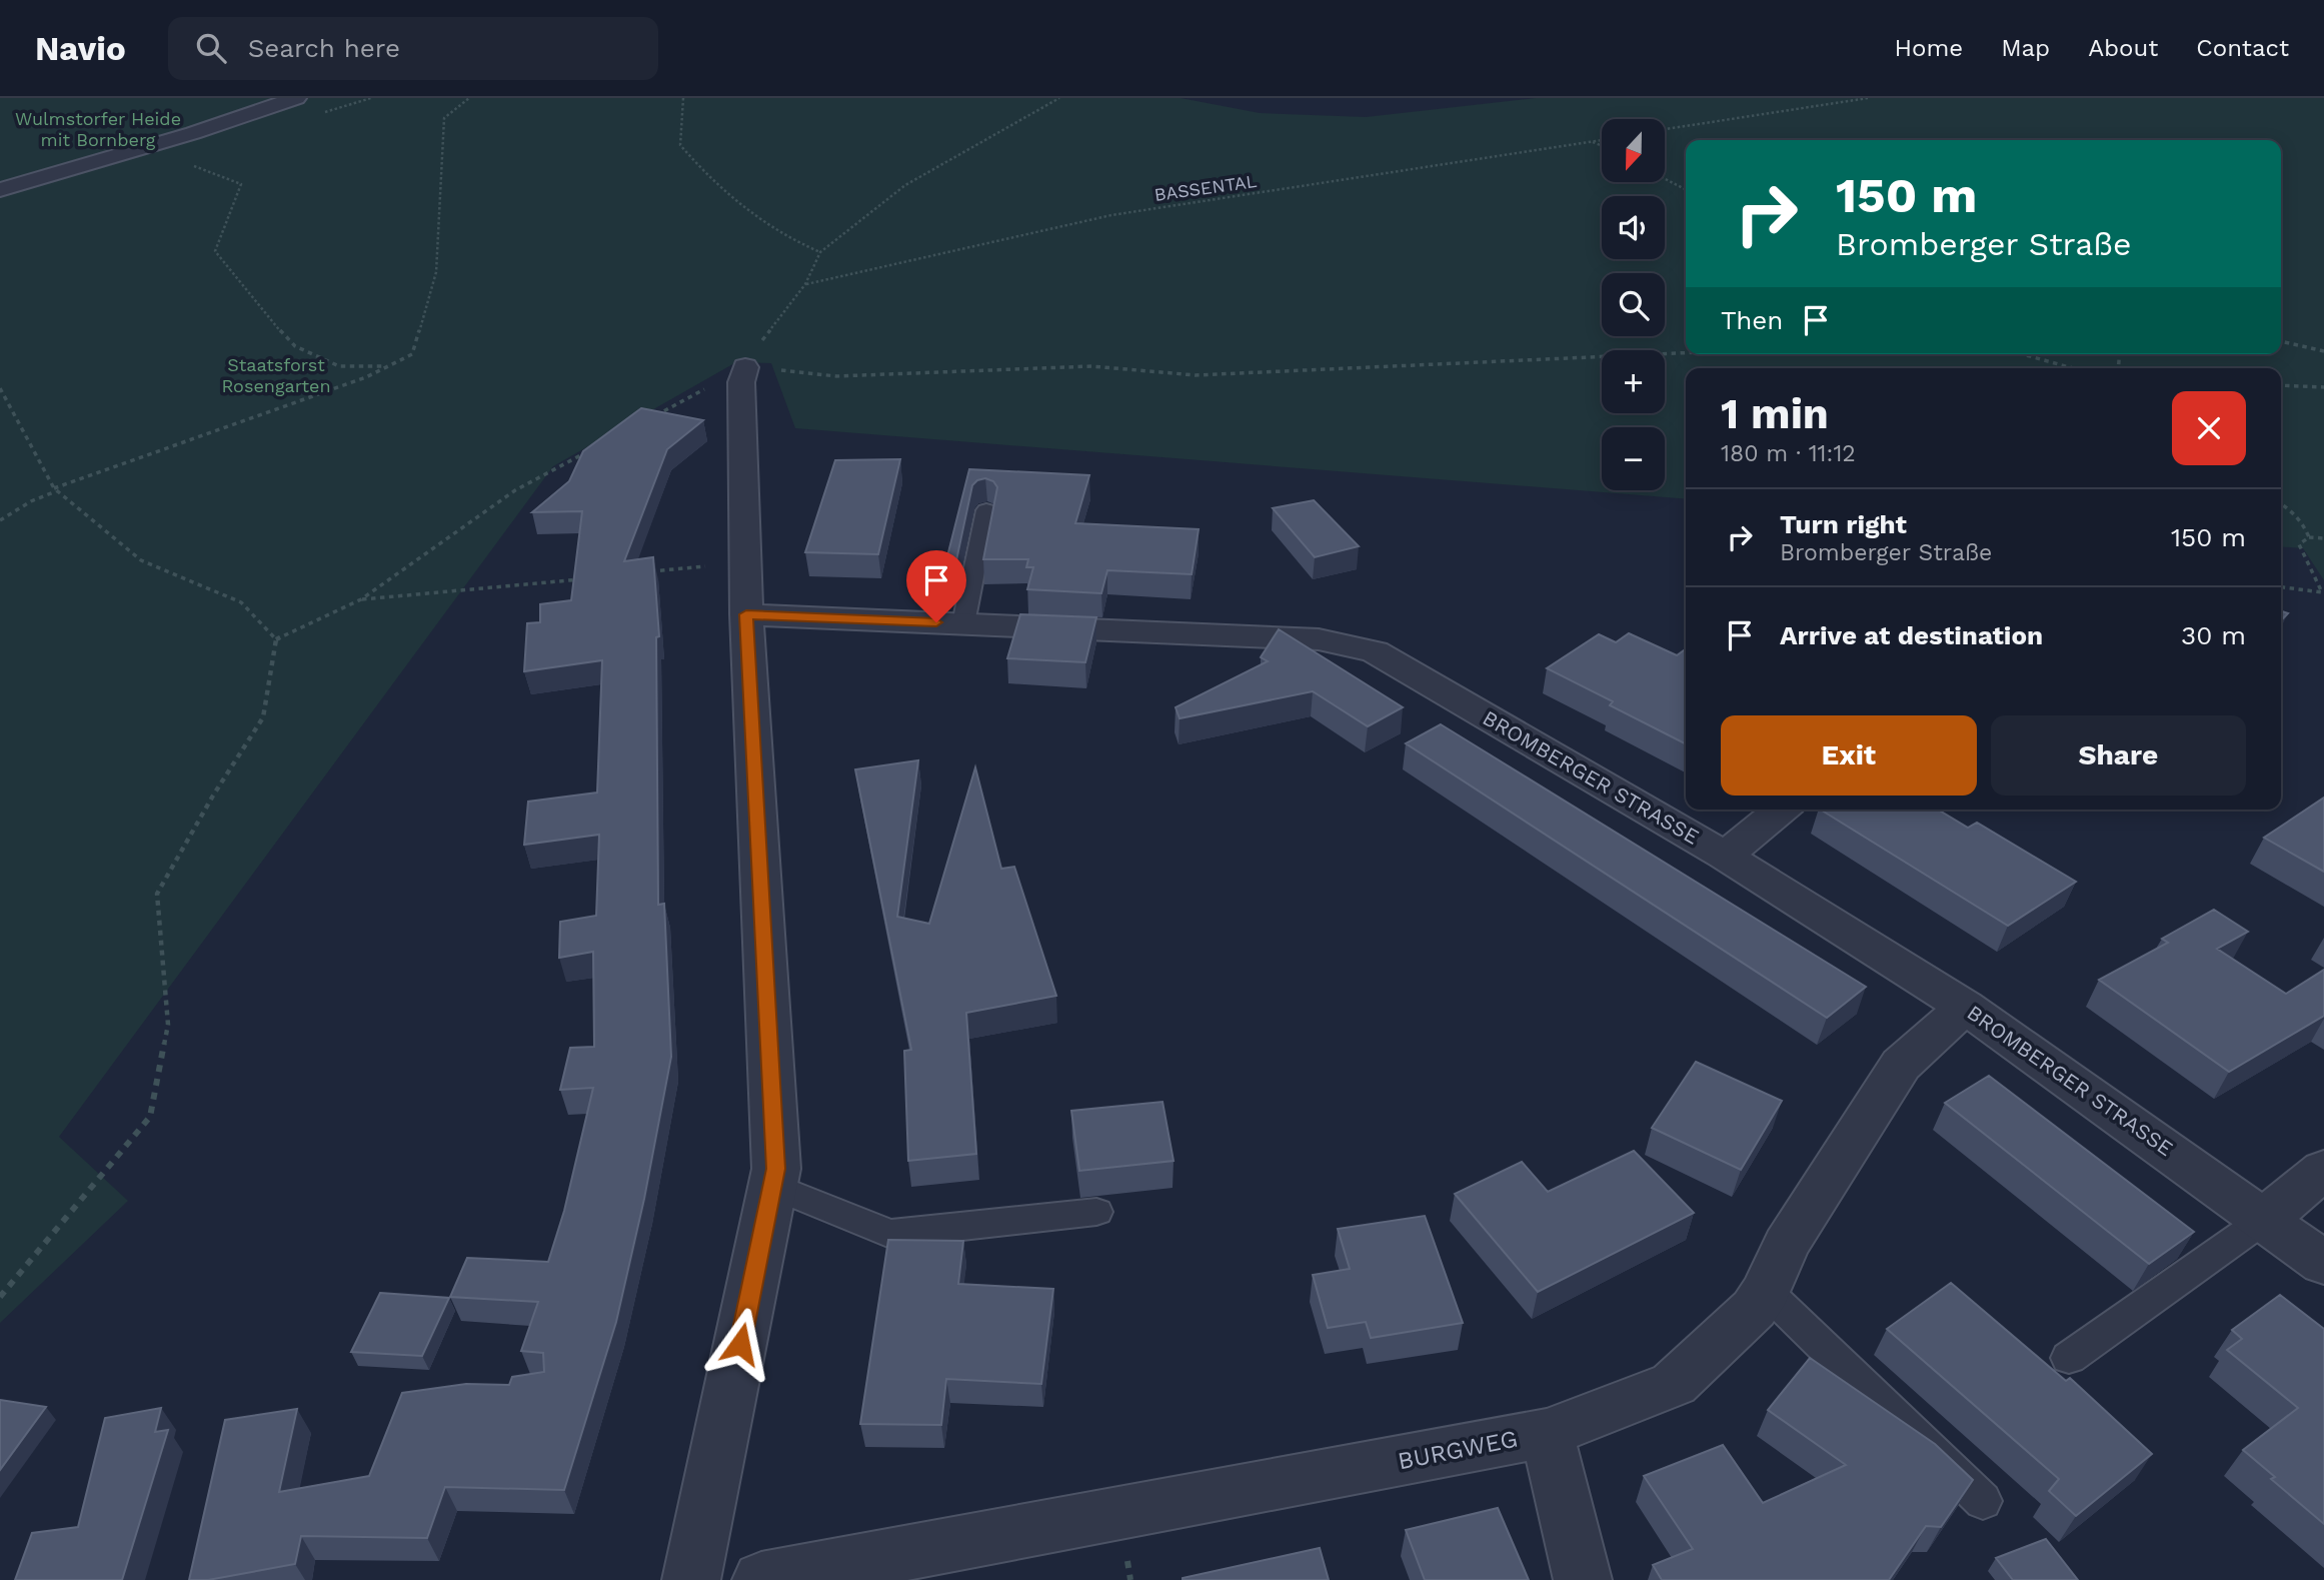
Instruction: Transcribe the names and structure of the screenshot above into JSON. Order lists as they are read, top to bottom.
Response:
{
  "streets": {
    "street": ["BROMBERGER STRASSE", "BURGWEG"],
    "path": ["BASSENTAL"]
  },
  "crossings": [
    ["BROMBERGER STRASSE", "BURGWEG"]
  ],
  "parks": ["Wulmstorfer Heide mit Bornberg", "Staatsforst Rosengarten"],
  "north": "bottom",
  "page": {
    "header": "Navio",
    "search": "Search here",
    "nav": [
      "Home",
      "Map",
      "About",
      "Contact"
    ],
    "map_buttons": ["+", "−"],
    "turn": ["150 m", "Bromberger Straße"],
    "then": "Then",
    "heading": ["1 min", "180 m · 11:12"],
    "list": [
      {
        "name": "Turn right",
        "note": "Bromberger Straße",
        "value": "150 m"
      },
      {
        "name": "Arrive at destination",
        "value": "30 m"
      }
    ],
    "buttons": ["Exit", "Share"]
  }
}
